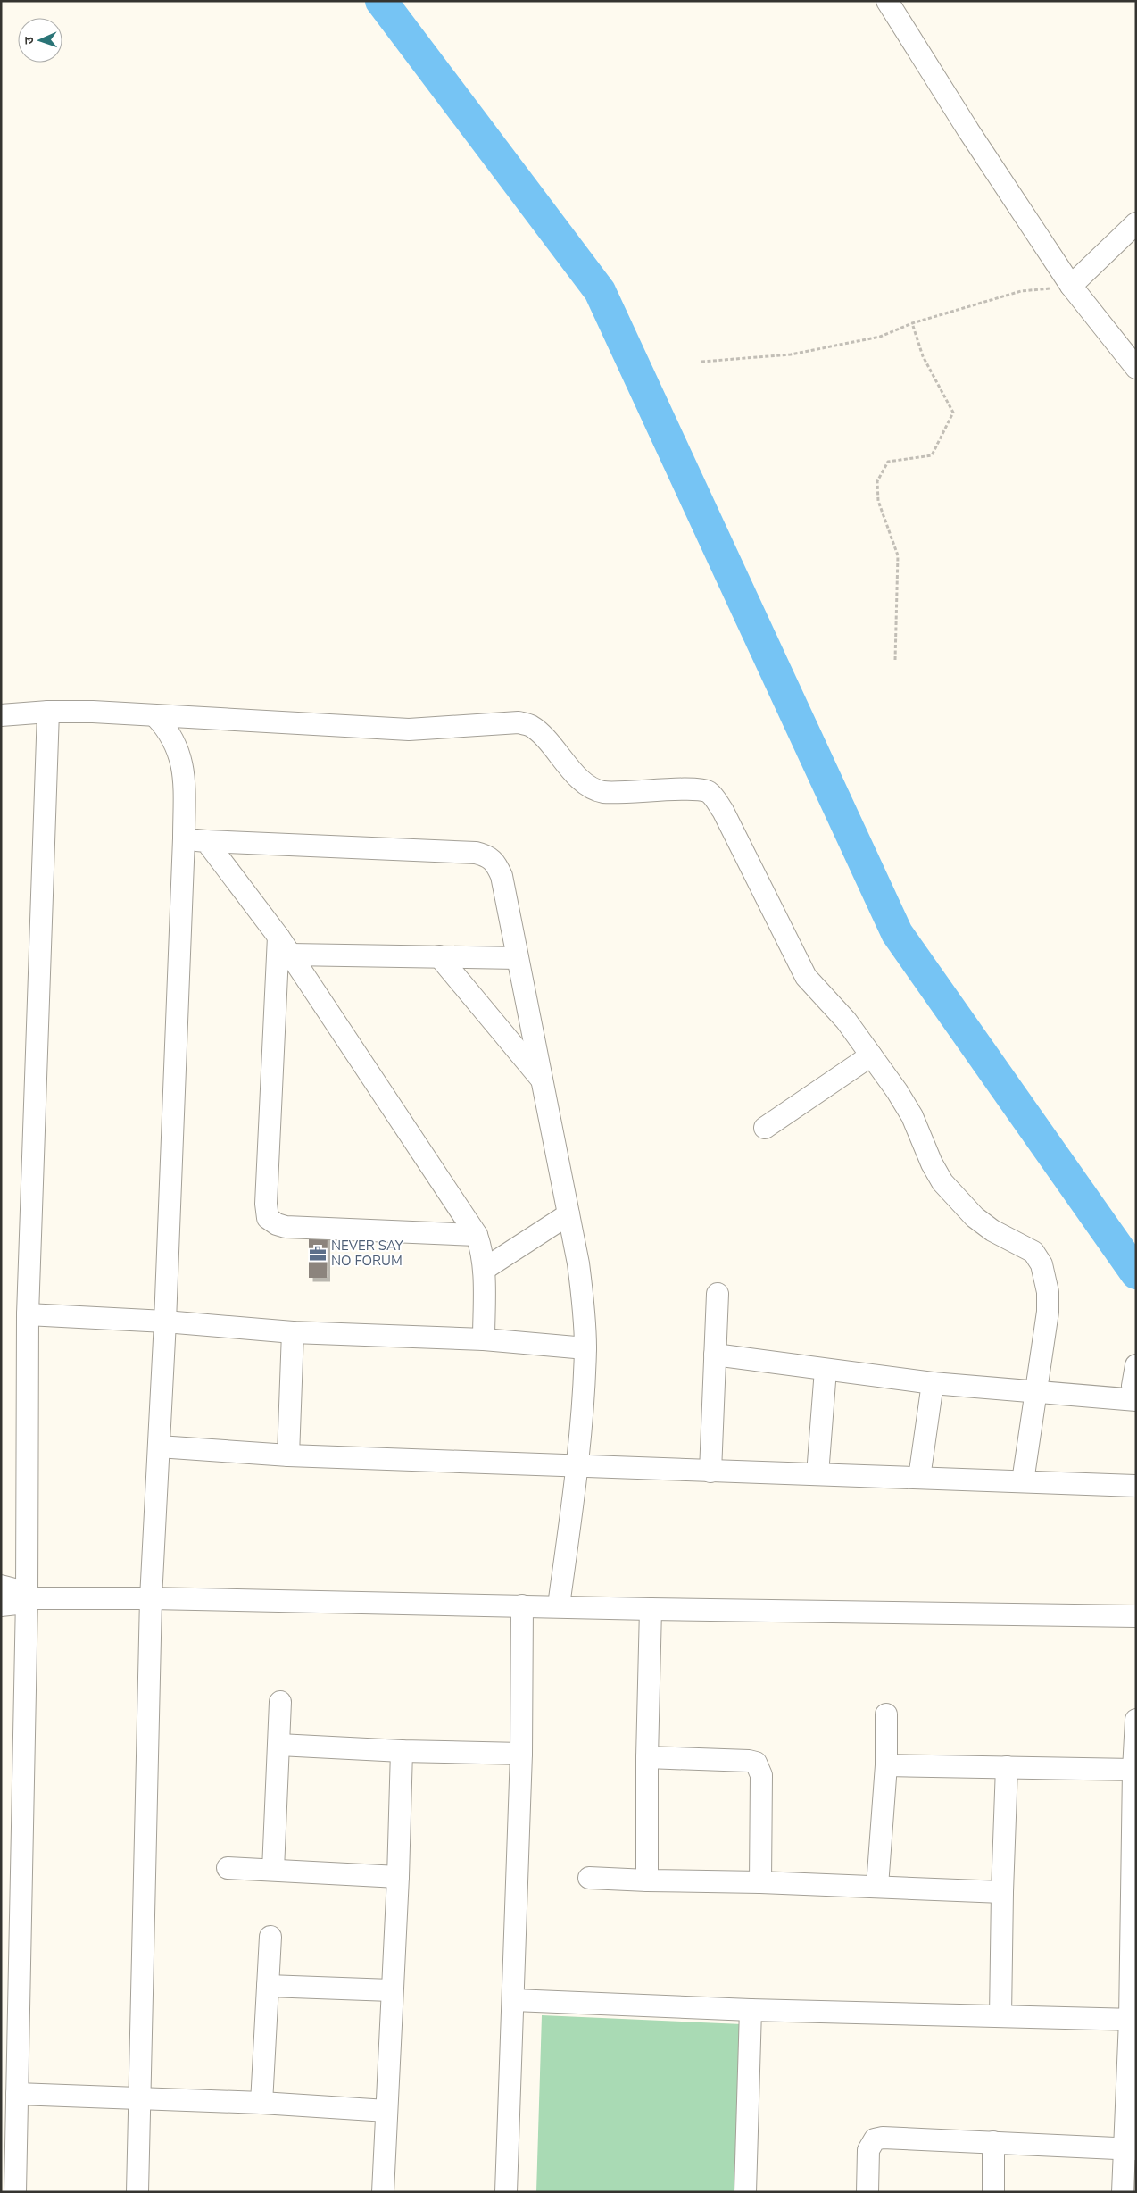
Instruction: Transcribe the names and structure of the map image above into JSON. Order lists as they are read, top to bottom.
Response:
{
  "places": {
    "office": ["NEVER SAY NO FORUM"]
  },
  "north": "left"
}
